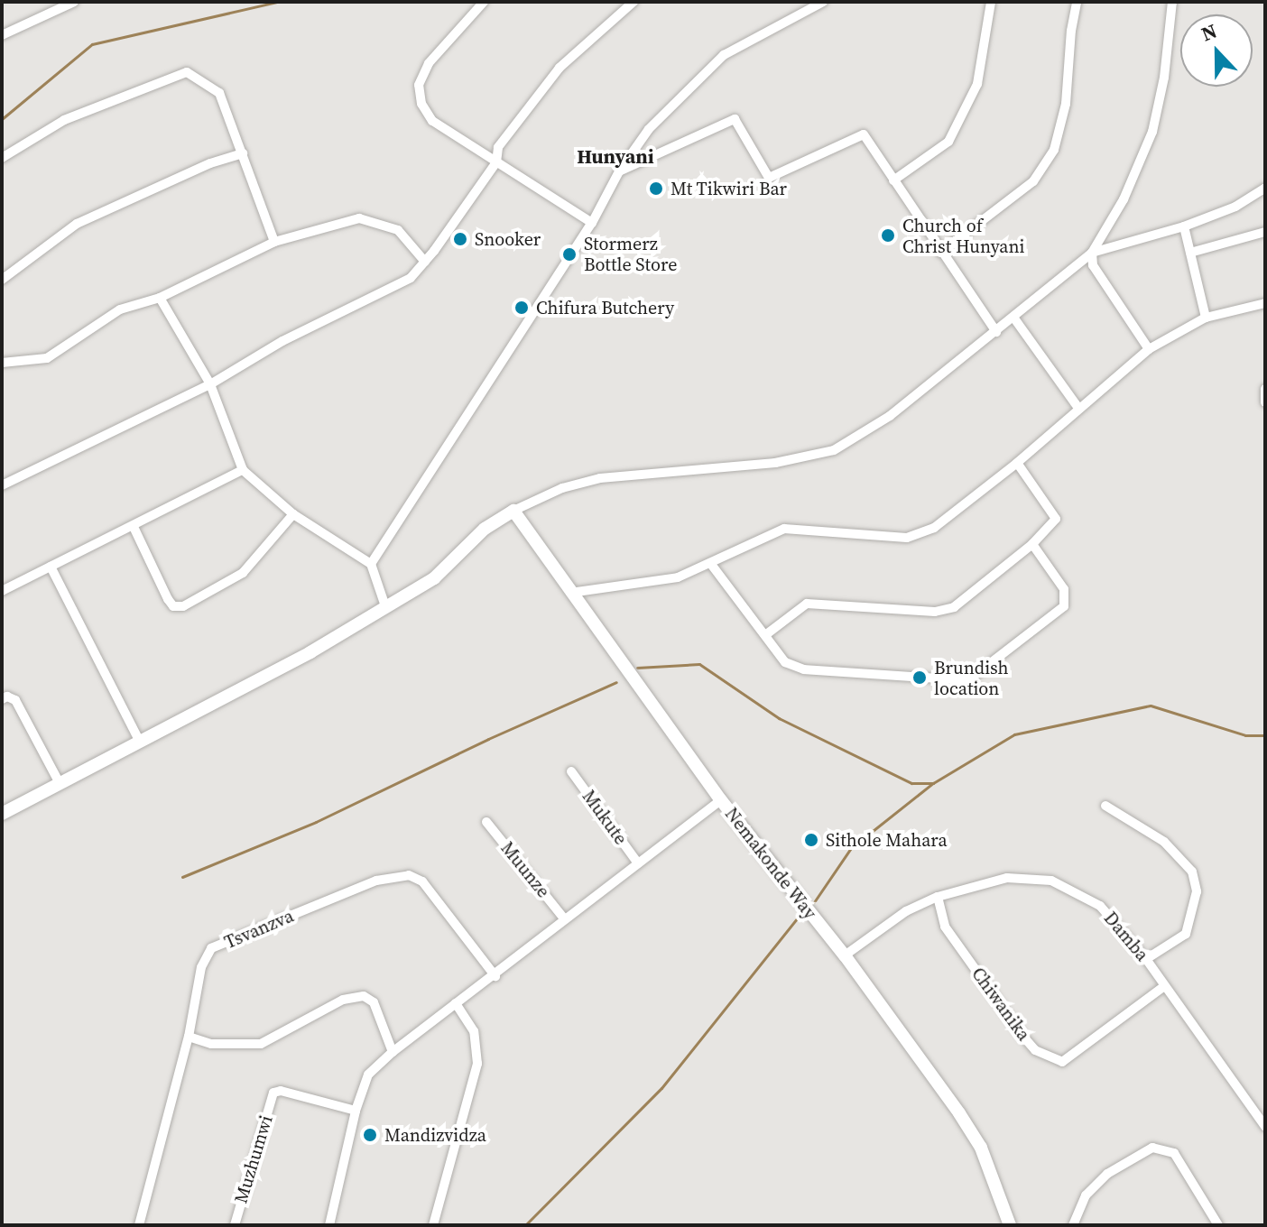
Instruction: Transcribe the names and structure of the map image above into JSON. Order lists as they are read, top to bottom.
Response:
{
  "streets": {
    "street": [
      "Mukute",
      "Nemakonde Way",
      "Muunze",
      "Tsvanzva",
      "Damba",
      "Chiwanika",
      "Muzhumwi"
    ]
  },
  "crossings": [
    ["Nemakonde Way", "Damba"],
    ["Damba", "Chiwanika"]
  ],
  "districts": ["Hunyani"],
  "places": [
    "Mt Tikwiri Bar",
    "Church of Christ Hunyani",
    "Snooker",
    "Stormerz Bottle Store",
    "Chifura Butchery",
    "Brundish location",
    "Sithole Mahara",
    "Mandizvidza"
  ],
  "north": "top"
}
